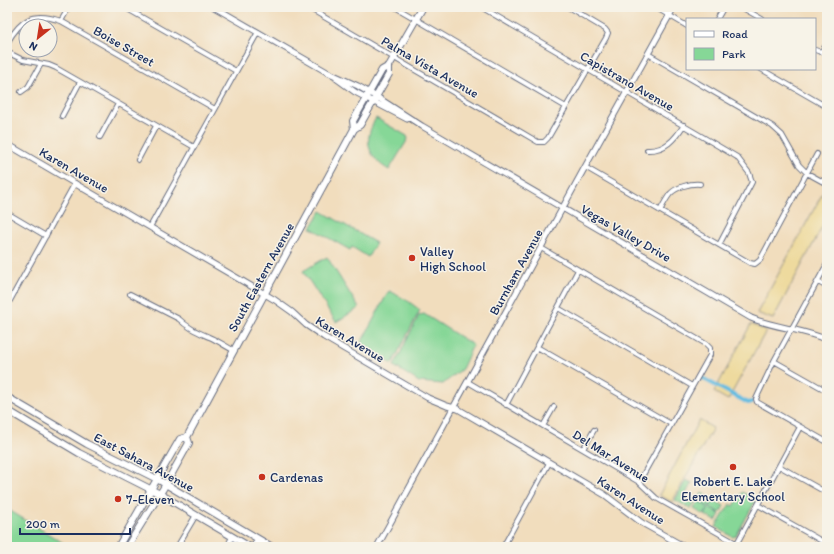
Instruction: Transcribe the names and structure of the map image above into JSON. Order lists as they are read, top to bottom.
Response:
{
  "streets": {
    "main road": ["South Eastern Avenue", "East Sahara Avenue"],
    "street": [
      "Boise Street",
      "Palma Vista Avenue",
      "Capistrano Avenue",
      "Karen Avenue",
      "Vegas Valley Drive",
      "Burnham Avenue",
      "Del Mar Avenue"
    ]
  },
  "crossings": [
    ["Palma Vista Avenue", "South Eastern Avenue"],
    ["Capistrano Avenue", "Burnham Avenue"],
    ["Karen Avenue", "Burnham Avenue"],
    ["Karen Avenue", "South Eastern Avenue"],
    ["Vegas Valley Drive", "Burnham Avenue"],
    ["Vegas Valley Drive", "South Eastern Avenue"],
    ["Burnham Avenue", "Del Mar Avenue"],
    ["South Eastern Avenue", "East Sahara Avenue"]
  ],
  "places": [
    "Valley High School",
    "Robert E. Lake Elementary School",
    "Cardenas",
    "7-Eleven"
  ],
  "legend": ["Road", "Park"],
  "scale_bar": "200 m",
  "north": "bottom left"
}
